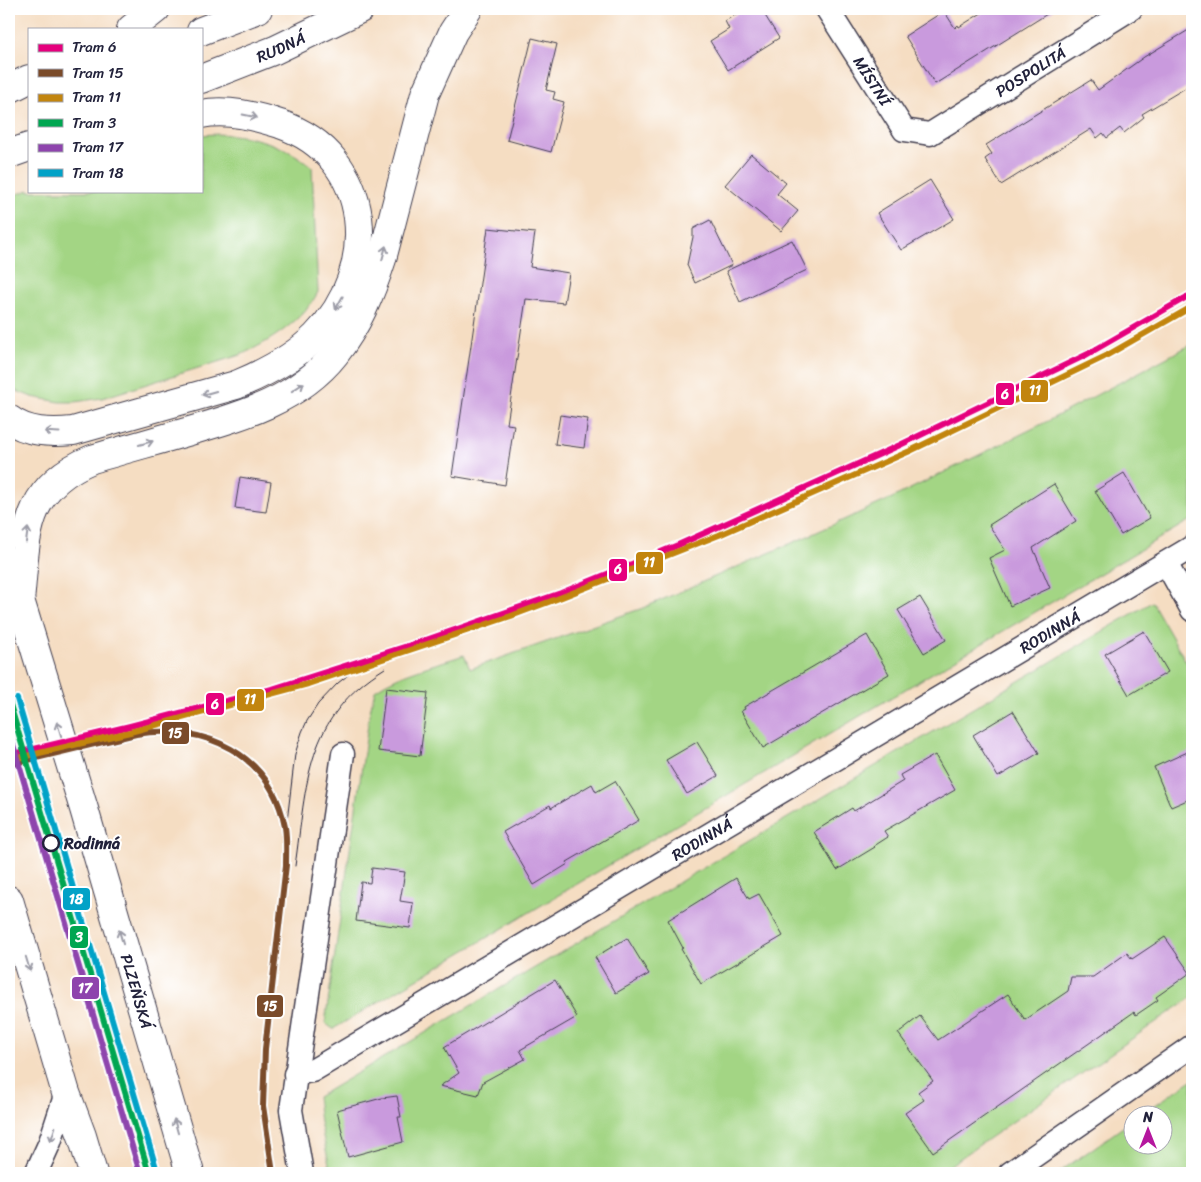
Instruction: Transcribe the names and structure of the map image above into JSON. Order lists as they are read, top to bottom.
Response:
{
  "streets": {
    "main road": ["RUDNÁ", "PLZEŇSKÁ"],
    "street": ["POSPOLITÁ", "MÍSTNÍ", "RODINNÁ"]
  },
  "crossings": [
    ["POSPOLITÁ", "MÍSTNÍ"]
  ],
  "places": ["Rodinná"],
  "lines": [
    "tram line 6",
    "tram line 11",
    "tram line 18",
    "tram line 3",
    "tram line 17",
    "tram line 15"
  ],
  "legend": [
    "Tram 6",
    "Tram 15",
    "Tram 11",
    "Tram 3",
    "Tram 17",
    "Tram 18"
  ],
  "north": "top"
}
